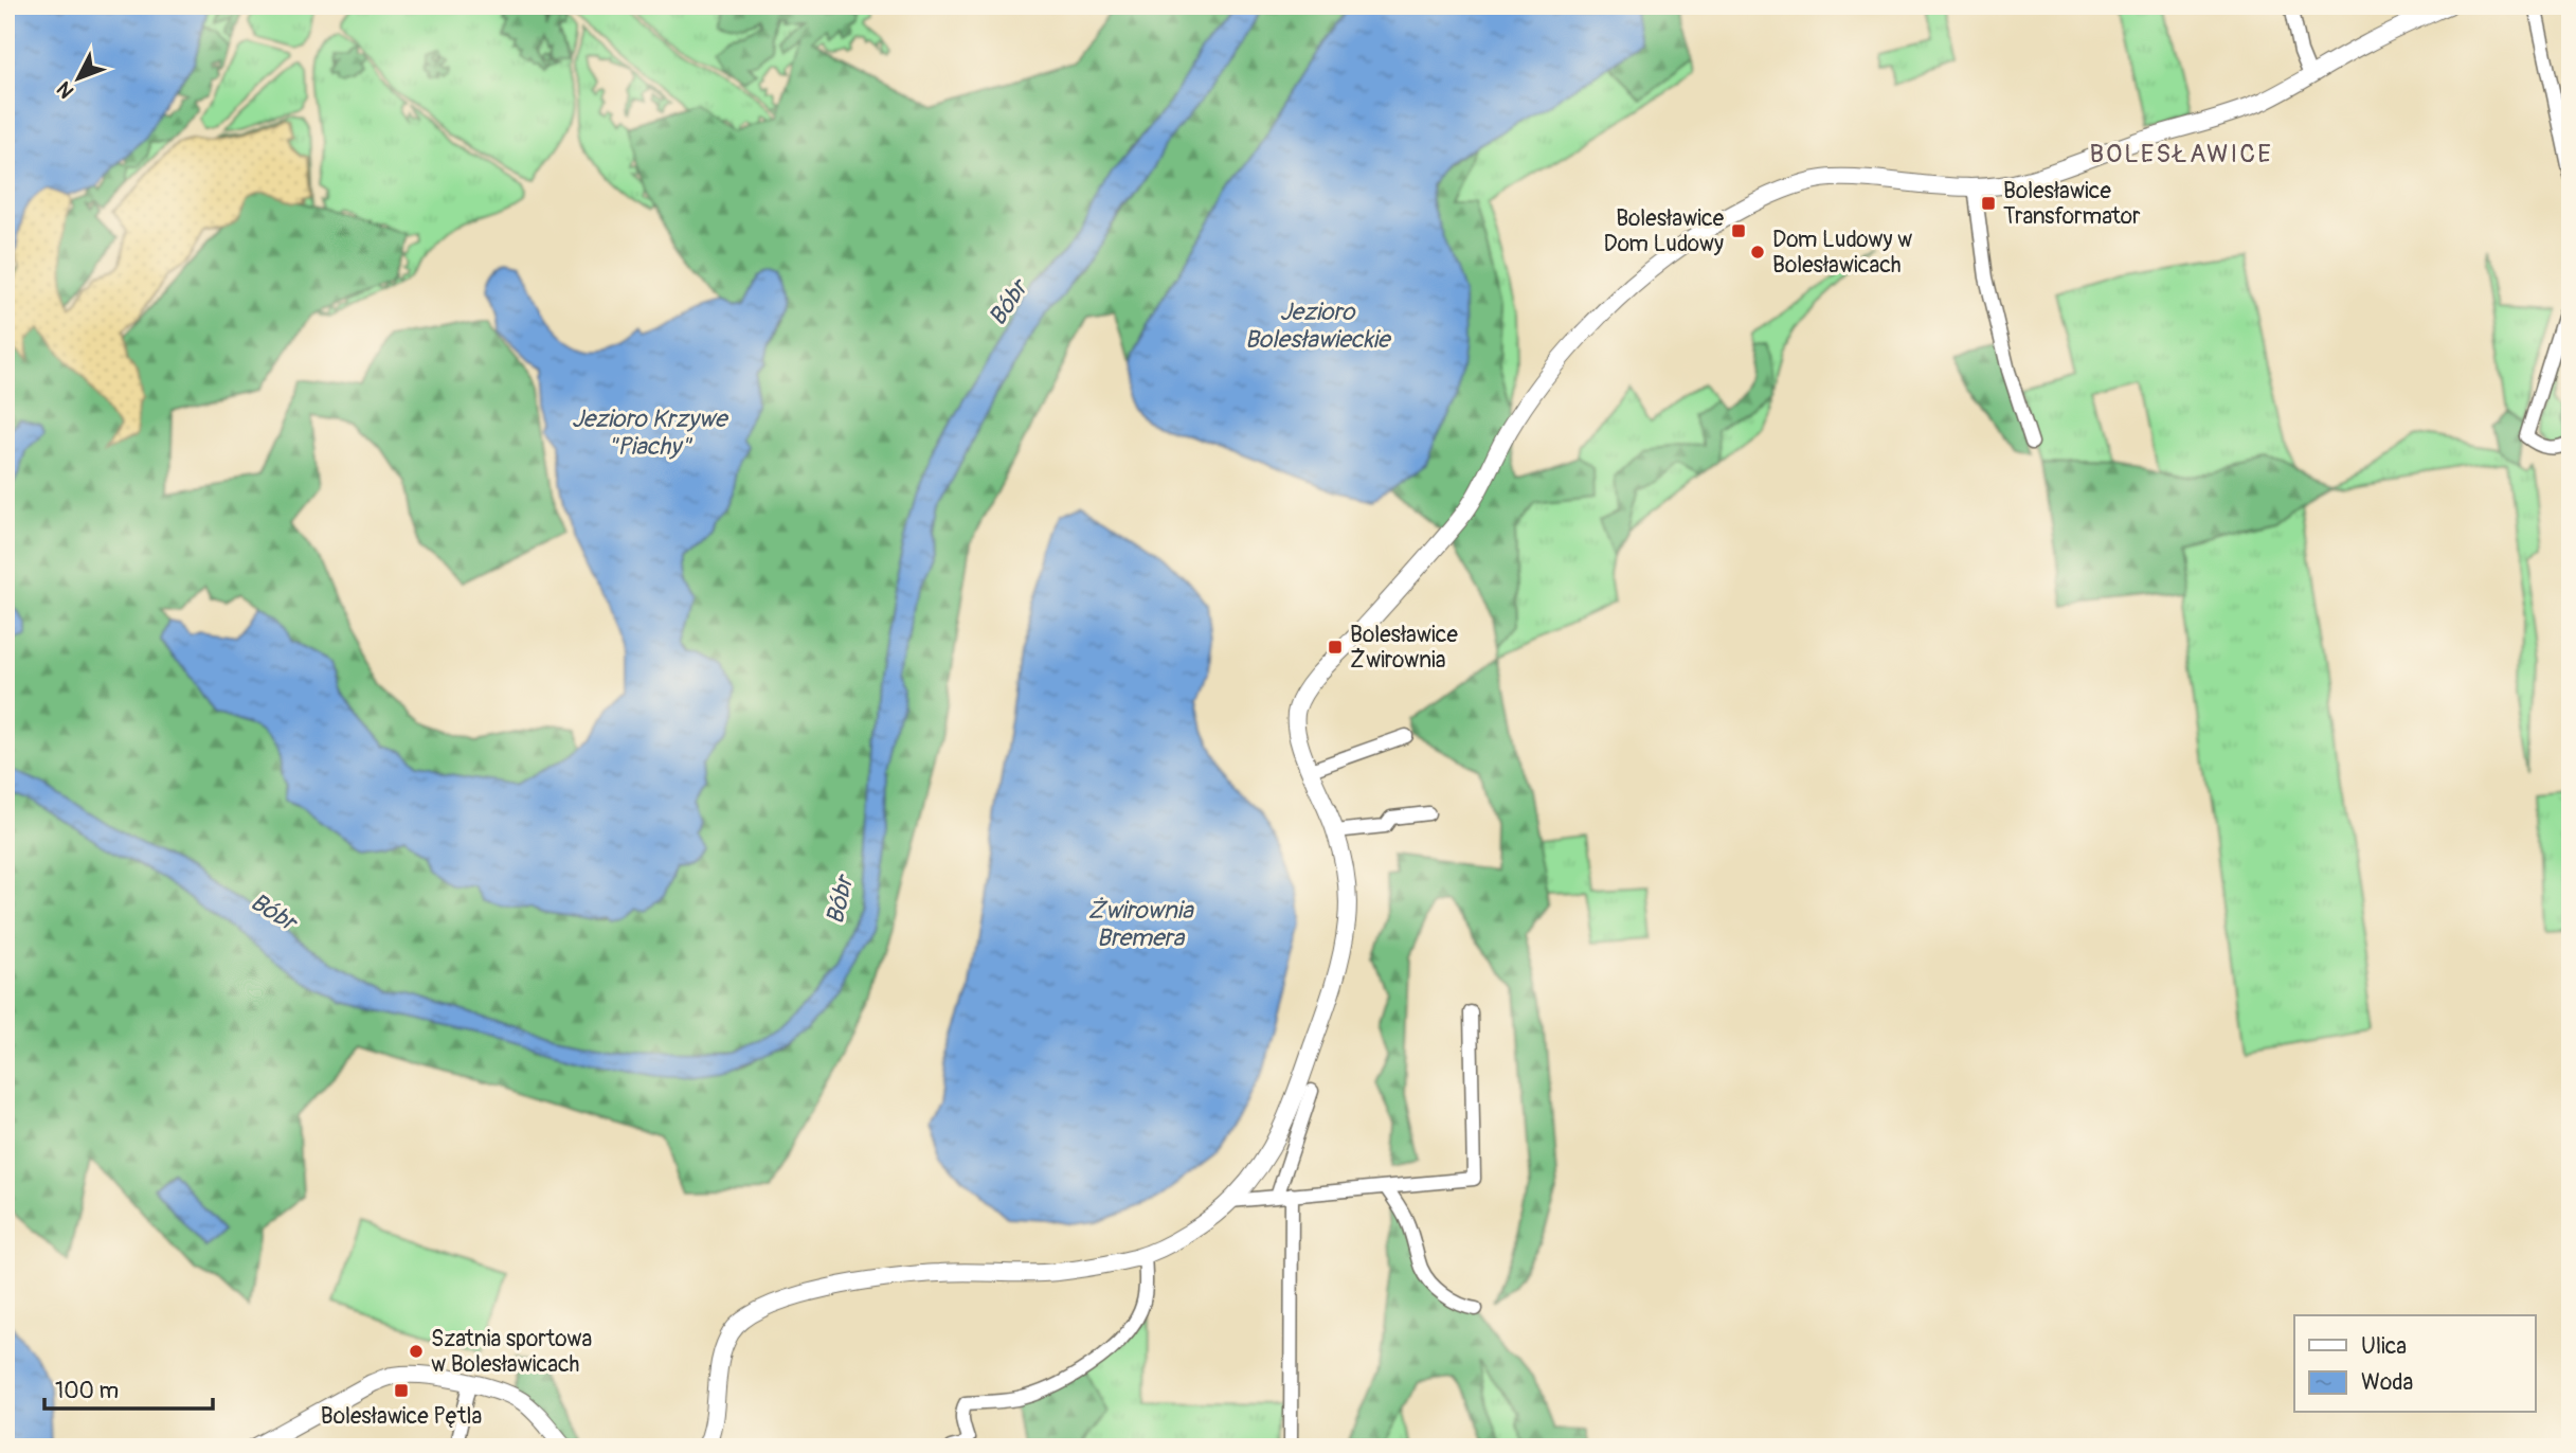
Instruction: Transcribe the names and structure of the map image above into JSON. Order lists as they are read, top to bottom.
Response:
{
  "districts": ["BOLESŁAWICE"],
  "water": [
    "Bóbr",
    "Jezioro Bolesławieckie",
    "Jezioro Krzywe \"Piachy\"",
    "Żwirownia Bremera"
  ],
  "places": {
    "transit": [
      "Bolesławice Transformator",
      "Bolesławice Dom Ludowy",
      "Bolesławice Żwirownia",
      "Bolesławice Pętla"
    ],
    "other": ["Dom Ludowy w Bolesławicach", "Szatnia sportowa w Bolesławicach"]
  },
  "legend": ["Ulica", "Woda"],
  "scale_bar": "100 m",
  "north": "bottom left"
}
